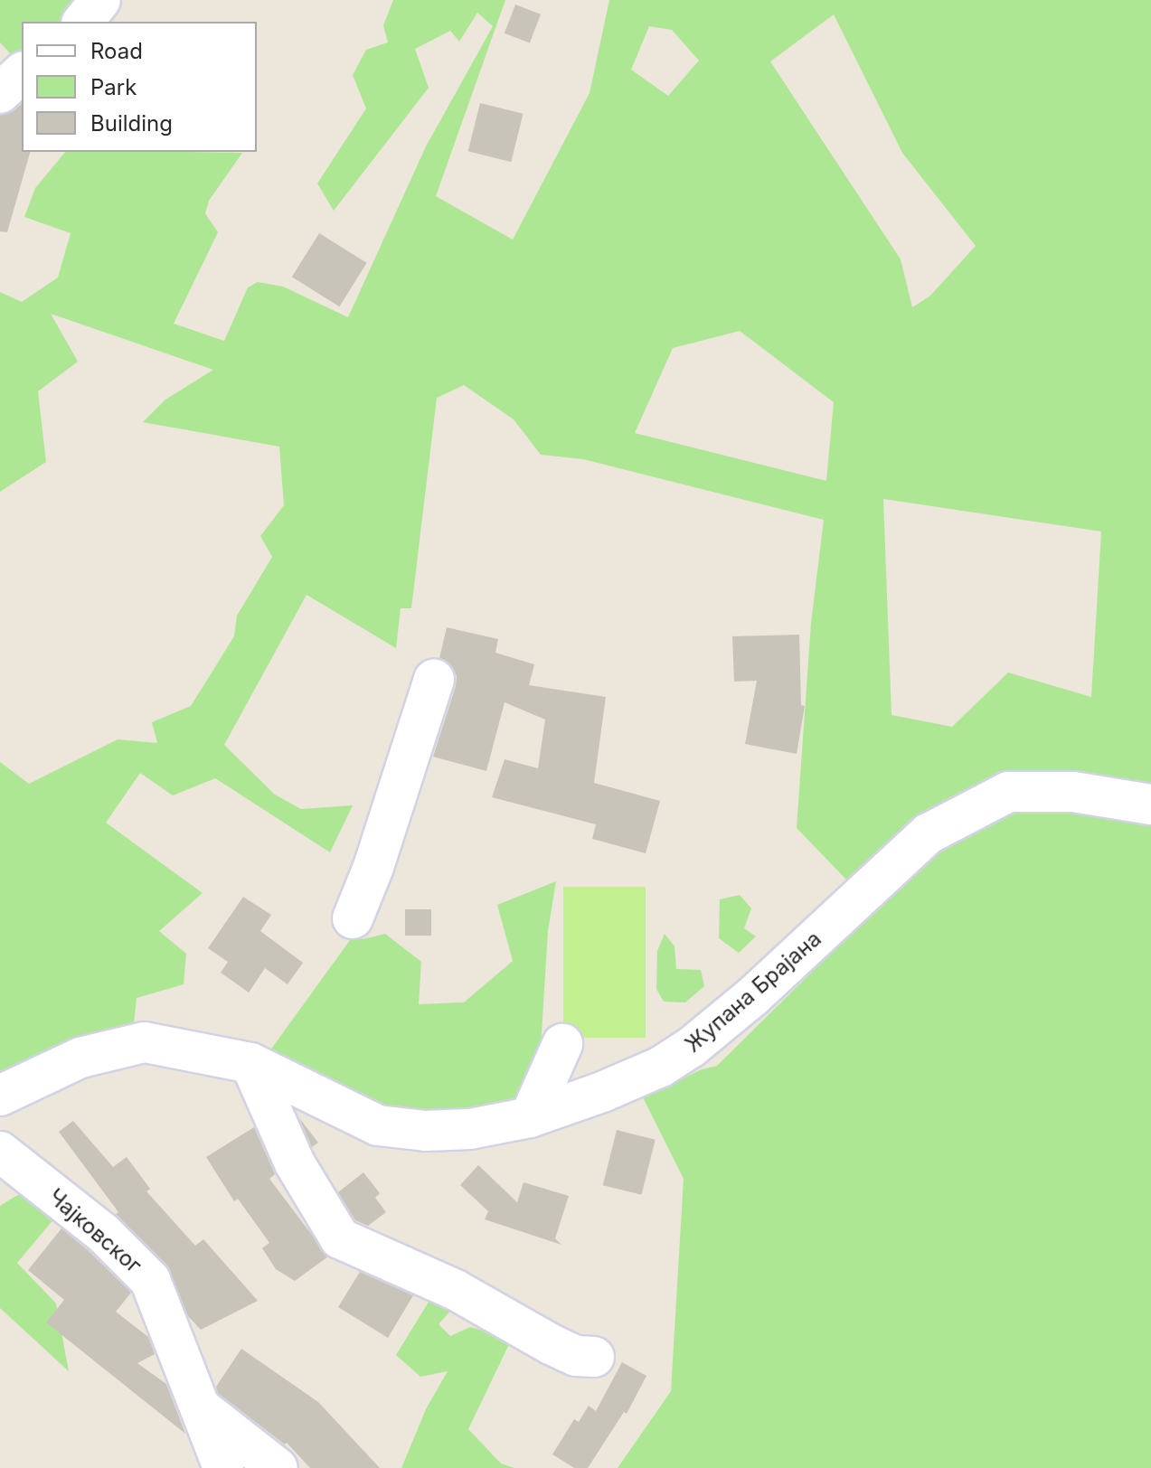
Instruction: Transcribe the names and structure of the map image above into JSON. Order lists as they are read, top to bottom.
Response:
{
  "streets": {
    "street": ["Жупана Брајана", "Чајковског"]
  },
  "legend": ["Road", "Park", "Building"]
}
